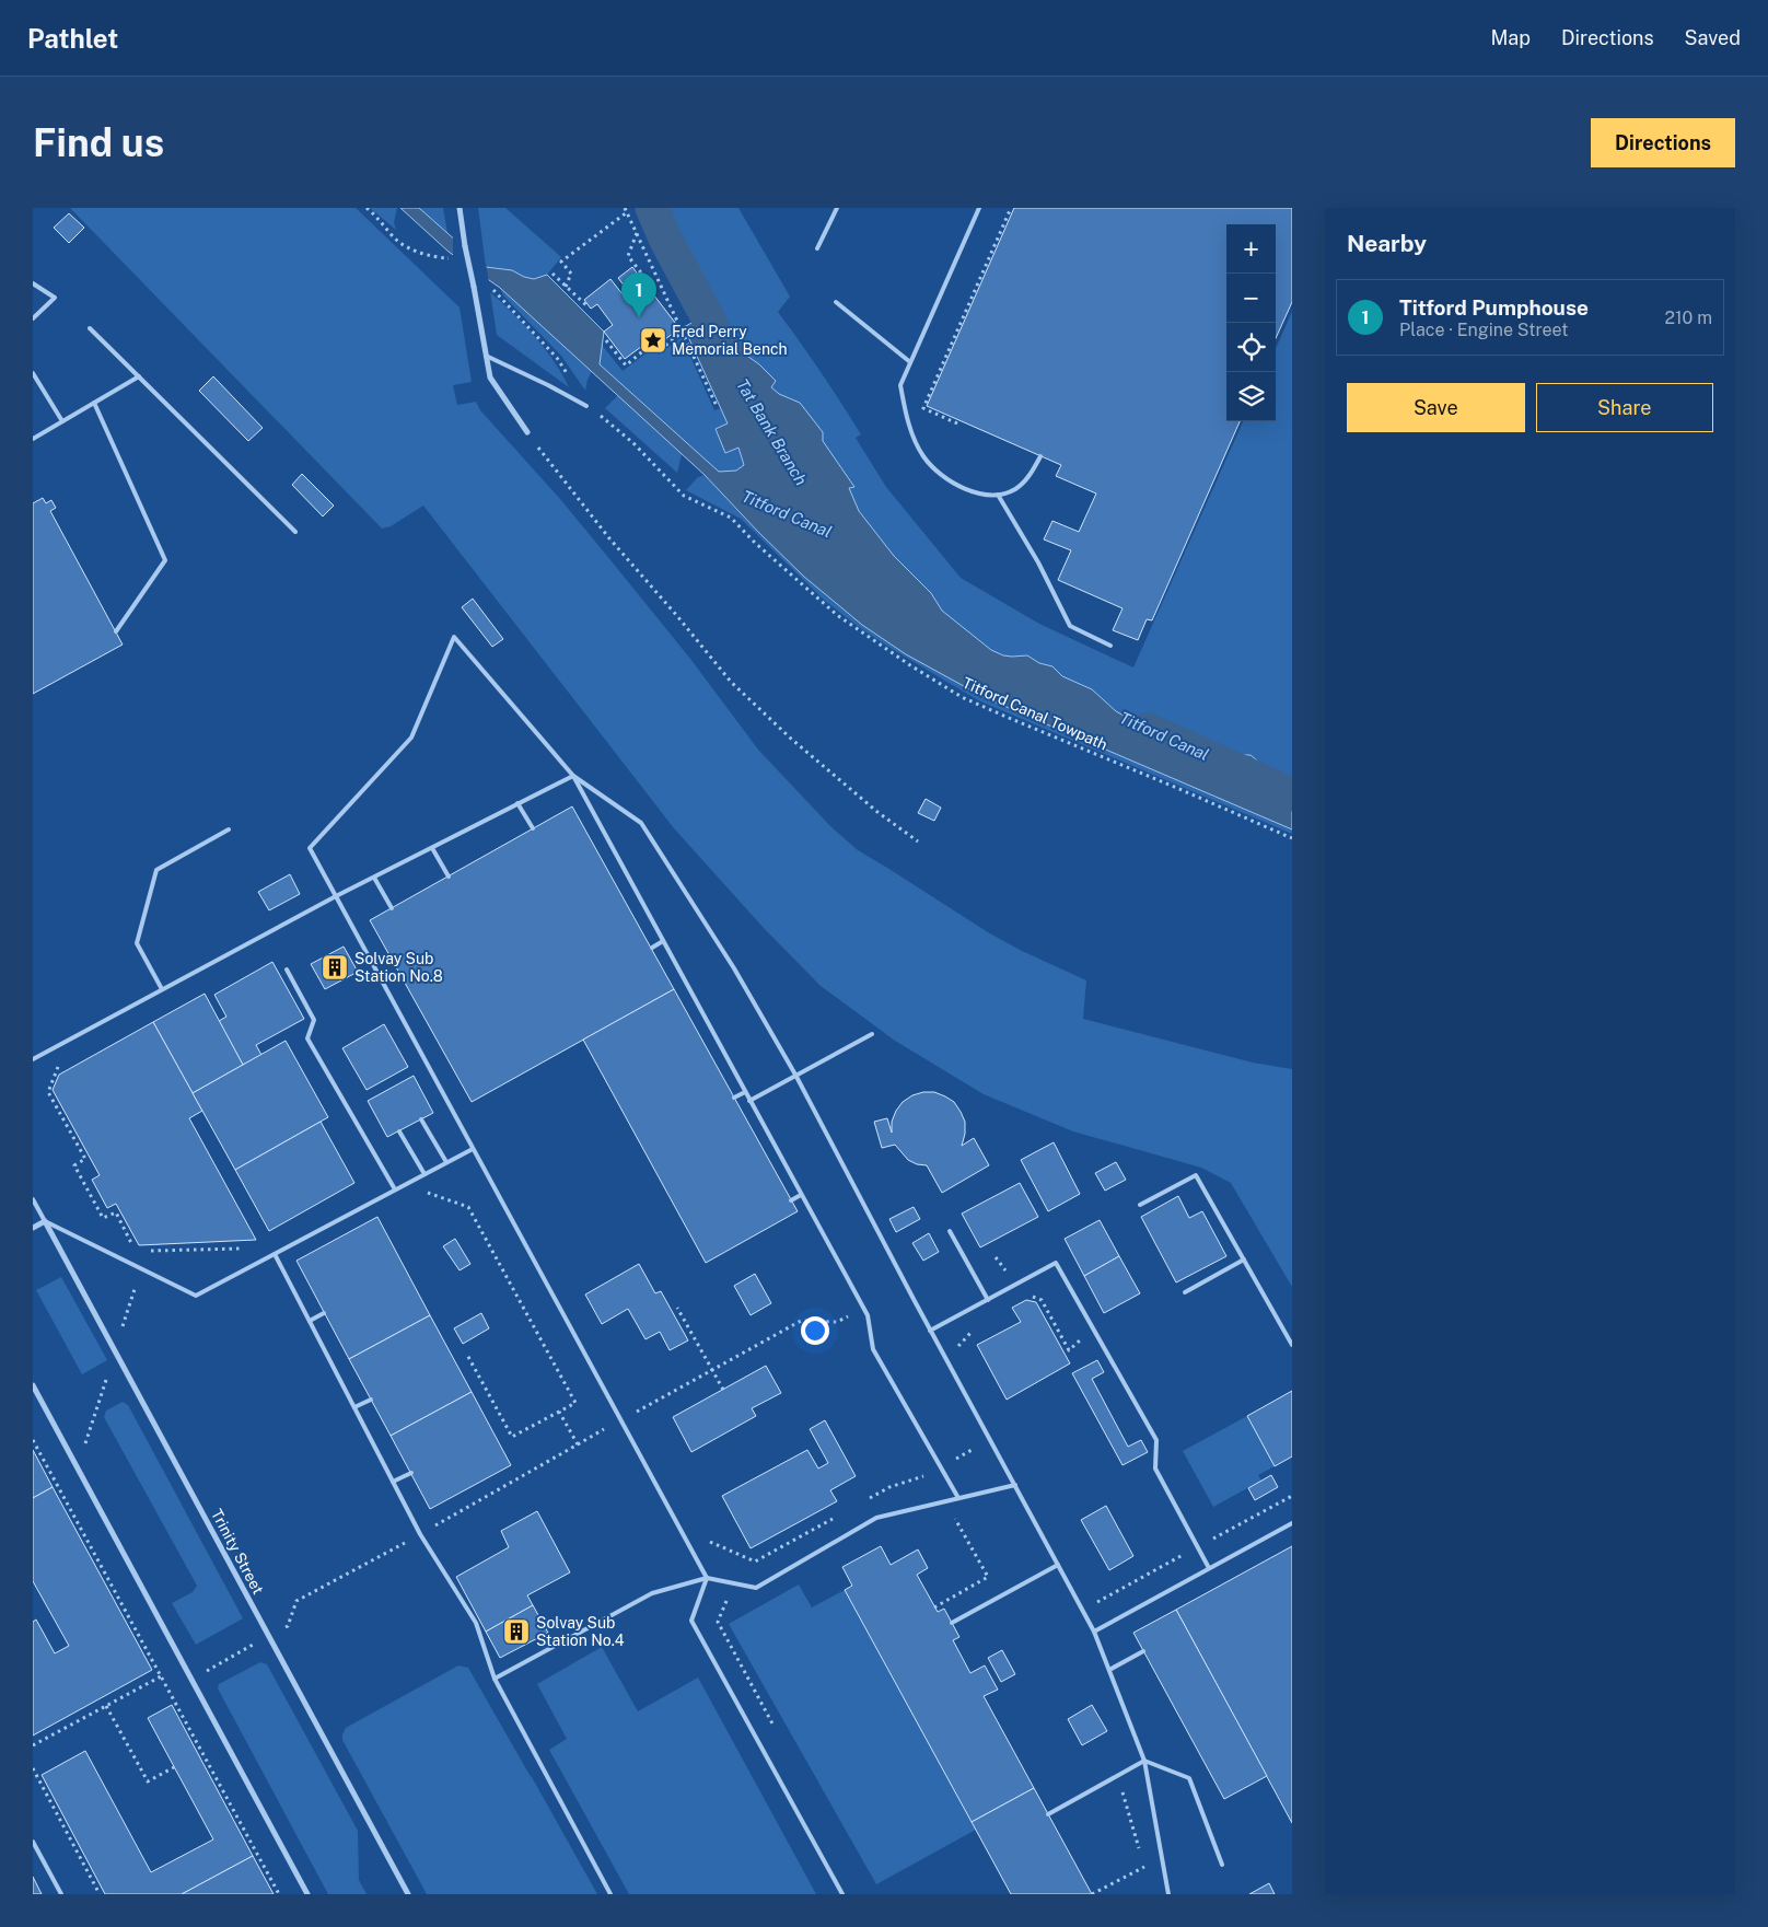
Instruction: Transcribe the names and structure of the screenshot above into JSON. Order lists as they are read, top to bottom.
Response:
{
  "streets": {
    "street": ["Trinity Street"],
    "path": ["Titford Canal Towpath"]
  },
  "water": ["Tat Bank Branch", "Titford Canal"],
  "places": {
    "place": ["Fred Perry Memorial Bench"],
    "building": ["Solvay Sub Station No.8", "Solvay Sub Station No.4"]
  },
  "page": {
    "header": "Pathlet",
    "nav": ["Map", "Directions", "Saved"],
    "buttons": [
      "Directions",
      ["Save", "Share"]
    ],
    "title": "Find us",
    "heading": "Nearby",
    "map_buttons": ["+", "−"],
    "pins": "1",
    "list": [
      {
        "mark": "1",
        "name": "Titford Pumphouse",
        "note": "Place · Engine Street",
        "value": "210 m"
      }
    ]
  }
}
